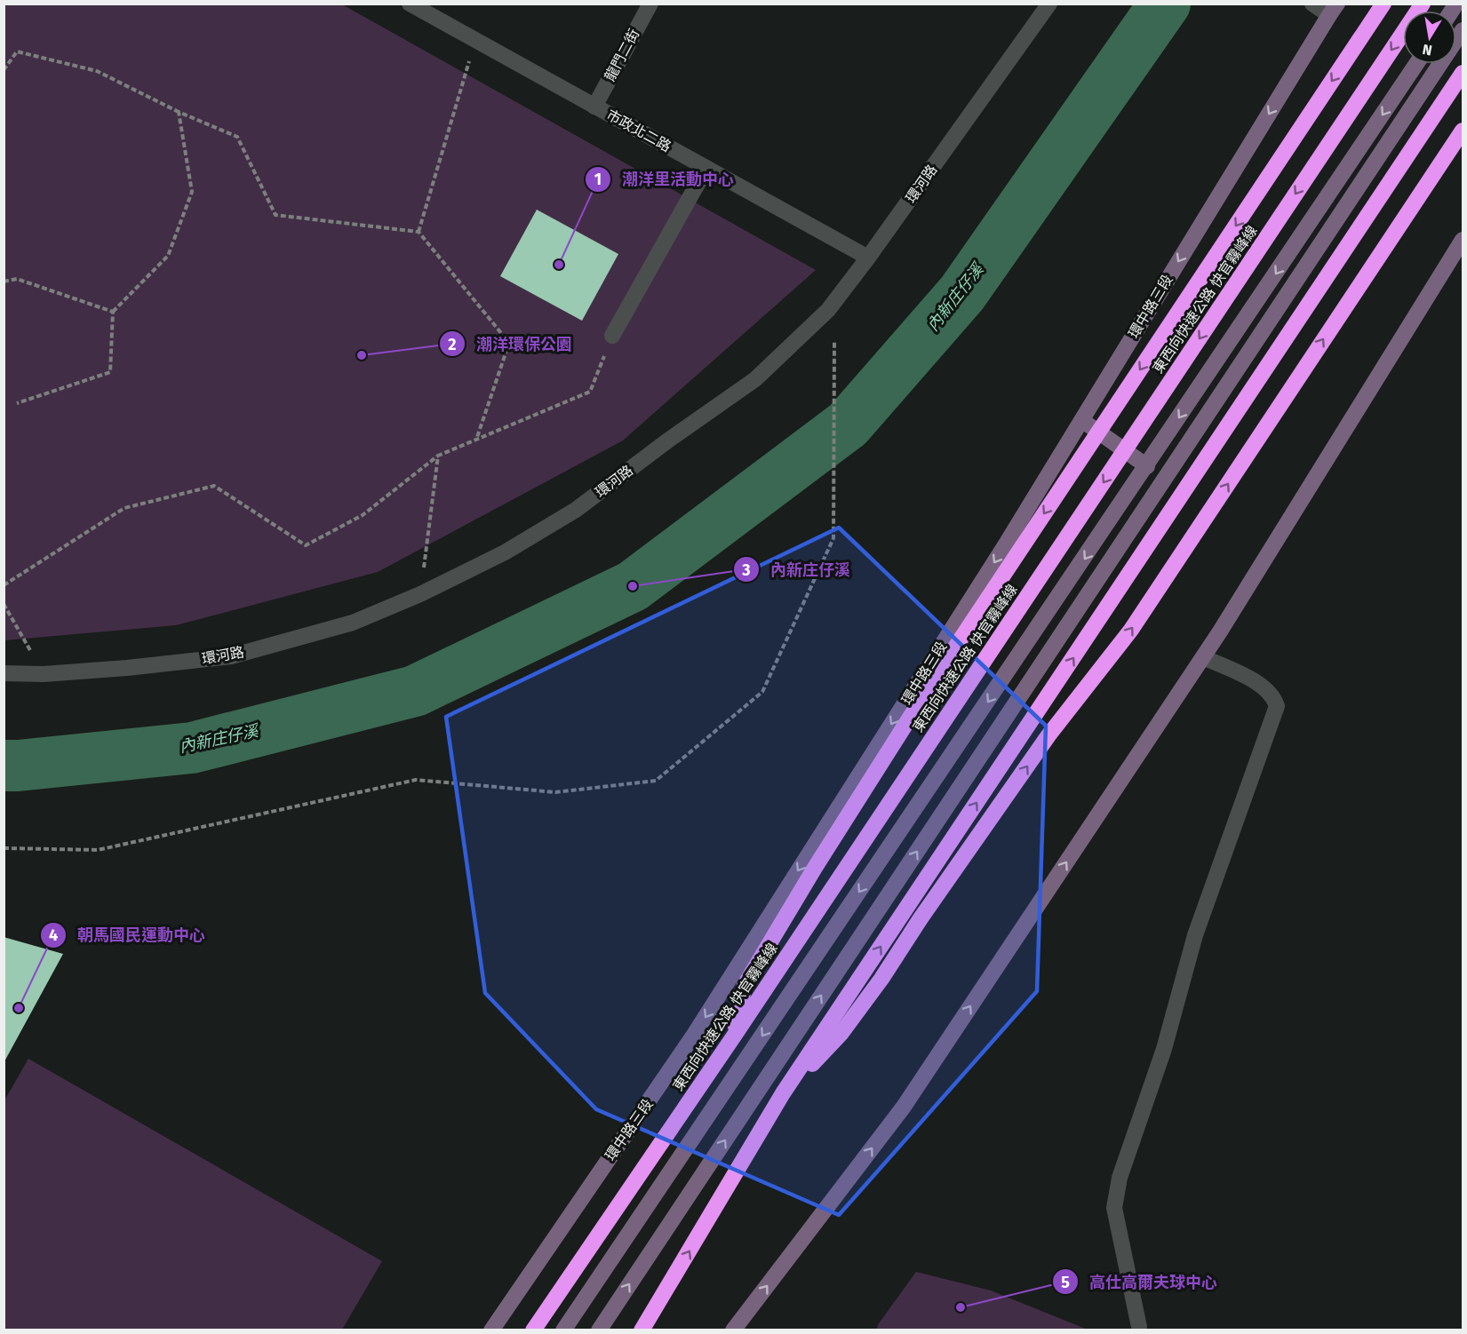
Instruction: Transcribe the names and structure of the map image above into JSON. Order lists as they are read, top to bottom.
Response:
{
  "streets": {
    "highway": ["東西向快速公路 快官霧峰線"],
    "street": [
      "龍門二街",
      "市政北二路",
      "環河路",
      "環中路三段"
    ]
  },
  "crossings": [
    ["龍門二街", "市政北二路"],
    ["市政北二路", "環河路"]
  ],
  "water": ["內新庄仔溪"],
  "places": [
    "潮洋里活動中心",
    "潮洋環保公園",
    "內新庄仔溪",
    "朝馬國民運動中心",
    "高仕高爾夫球中心"
  ],
  "north": "bottom"
}
